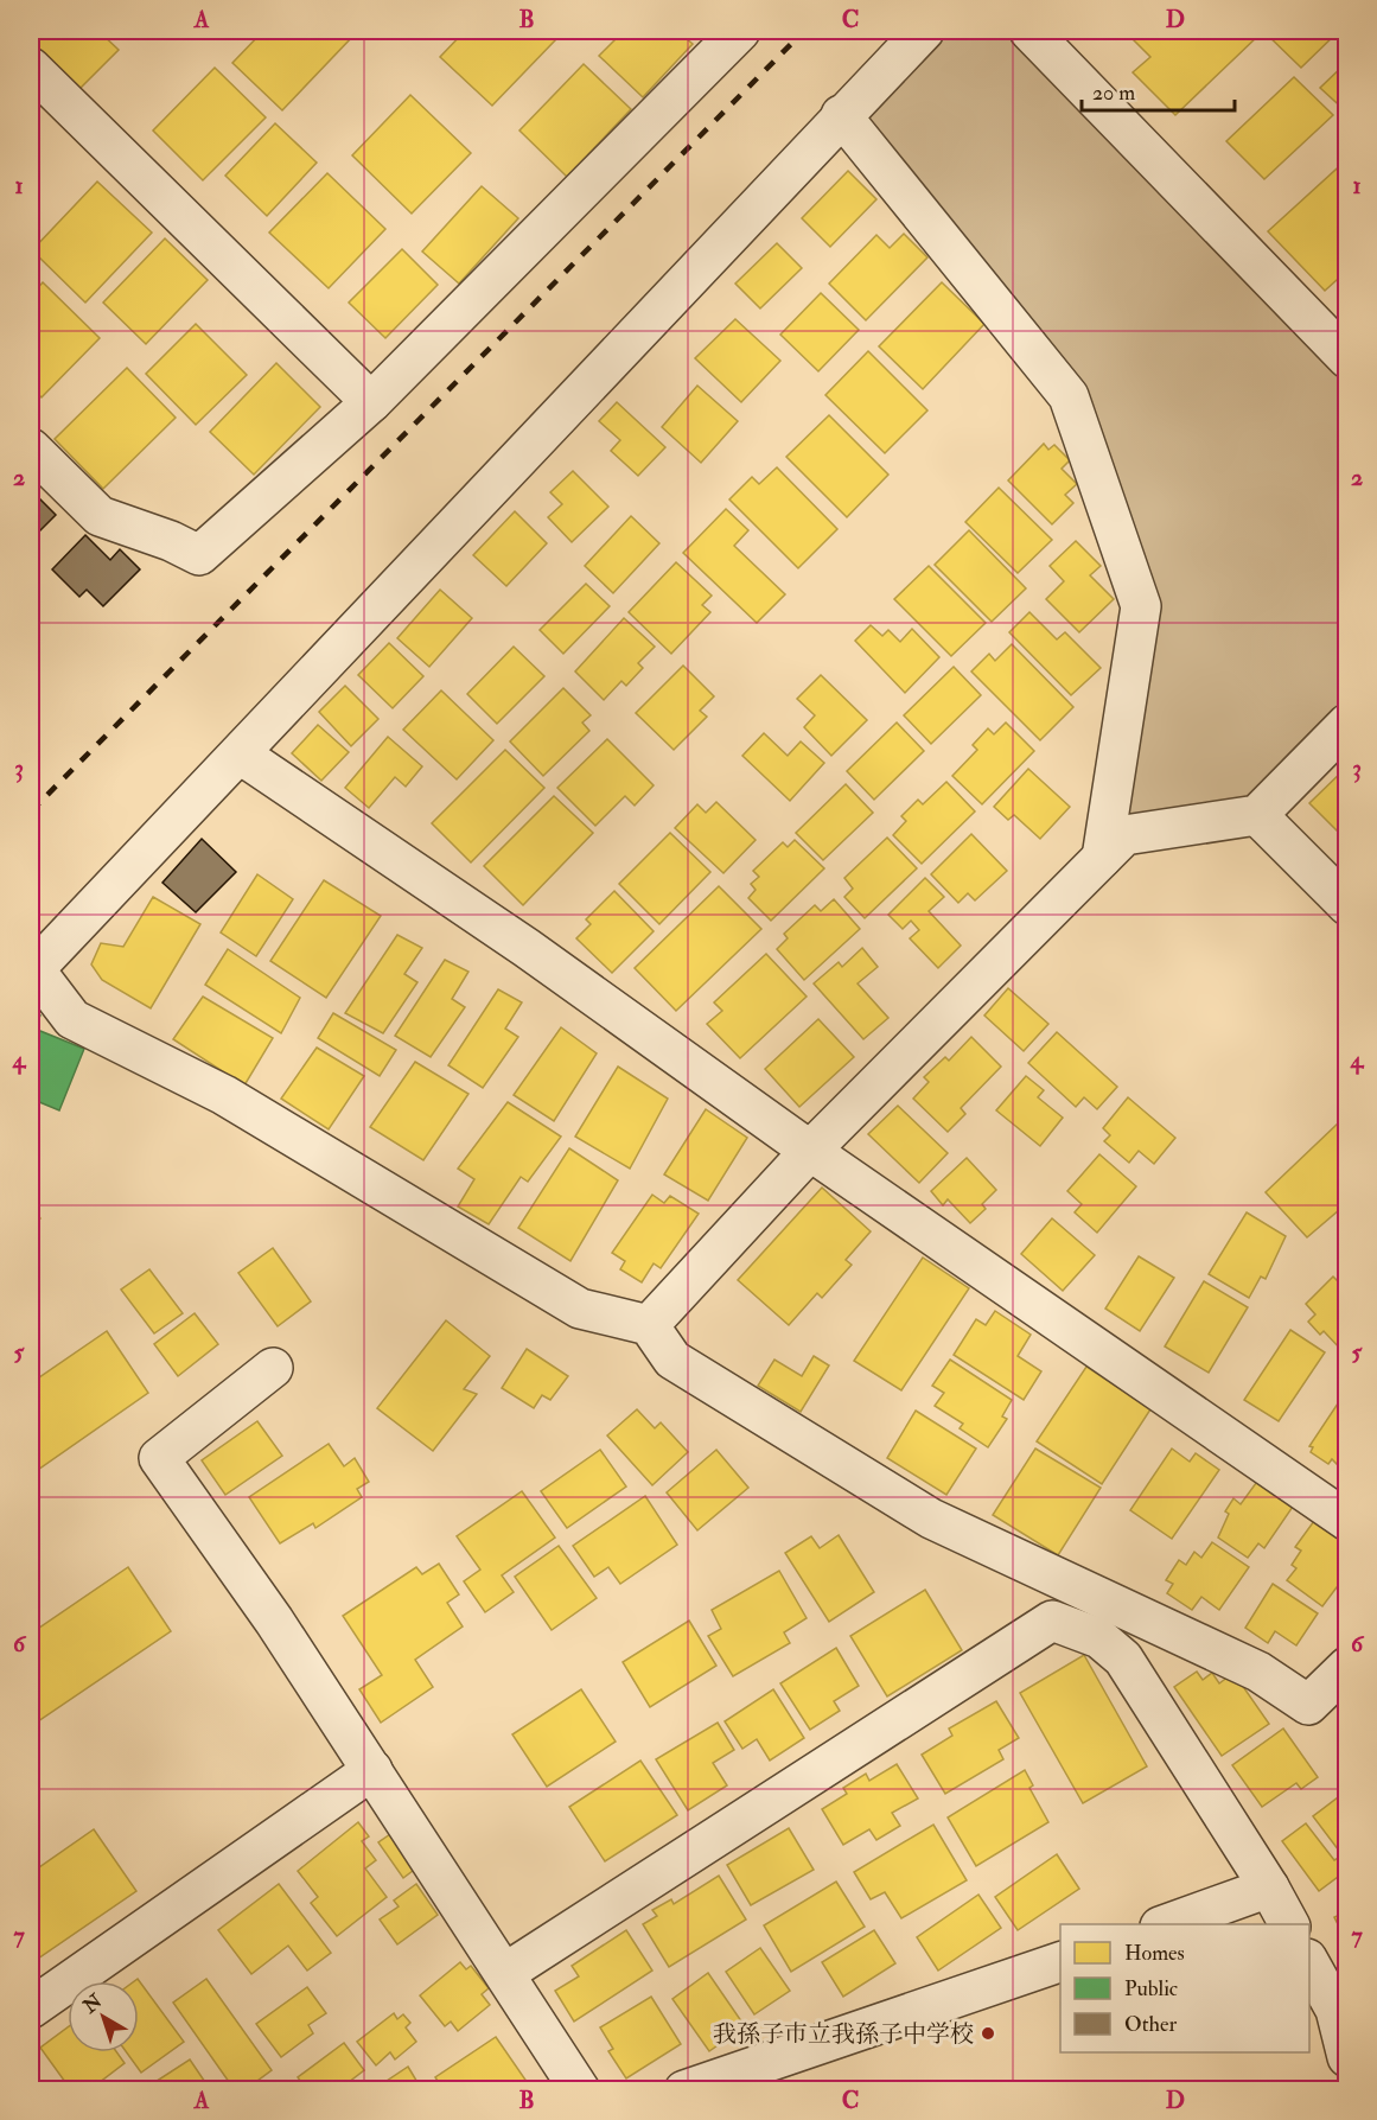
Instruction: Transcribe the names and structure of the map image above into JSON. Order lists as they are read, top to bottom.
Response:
{
  "places": ["我孫子市立我孫子中学校"],
  "legend": ["Homes", "Public", "Other"],
  "scale_bar": "20 m",
  "north": "top left",
  "grid": {
    "columns": [
      "A",
      "B",
      "C",
      "D"
    ],
    "rows": [
      "1",
      "2",
      "3",
      "4",
      "5",
      "6",
      "7"
    ]
  }
}
